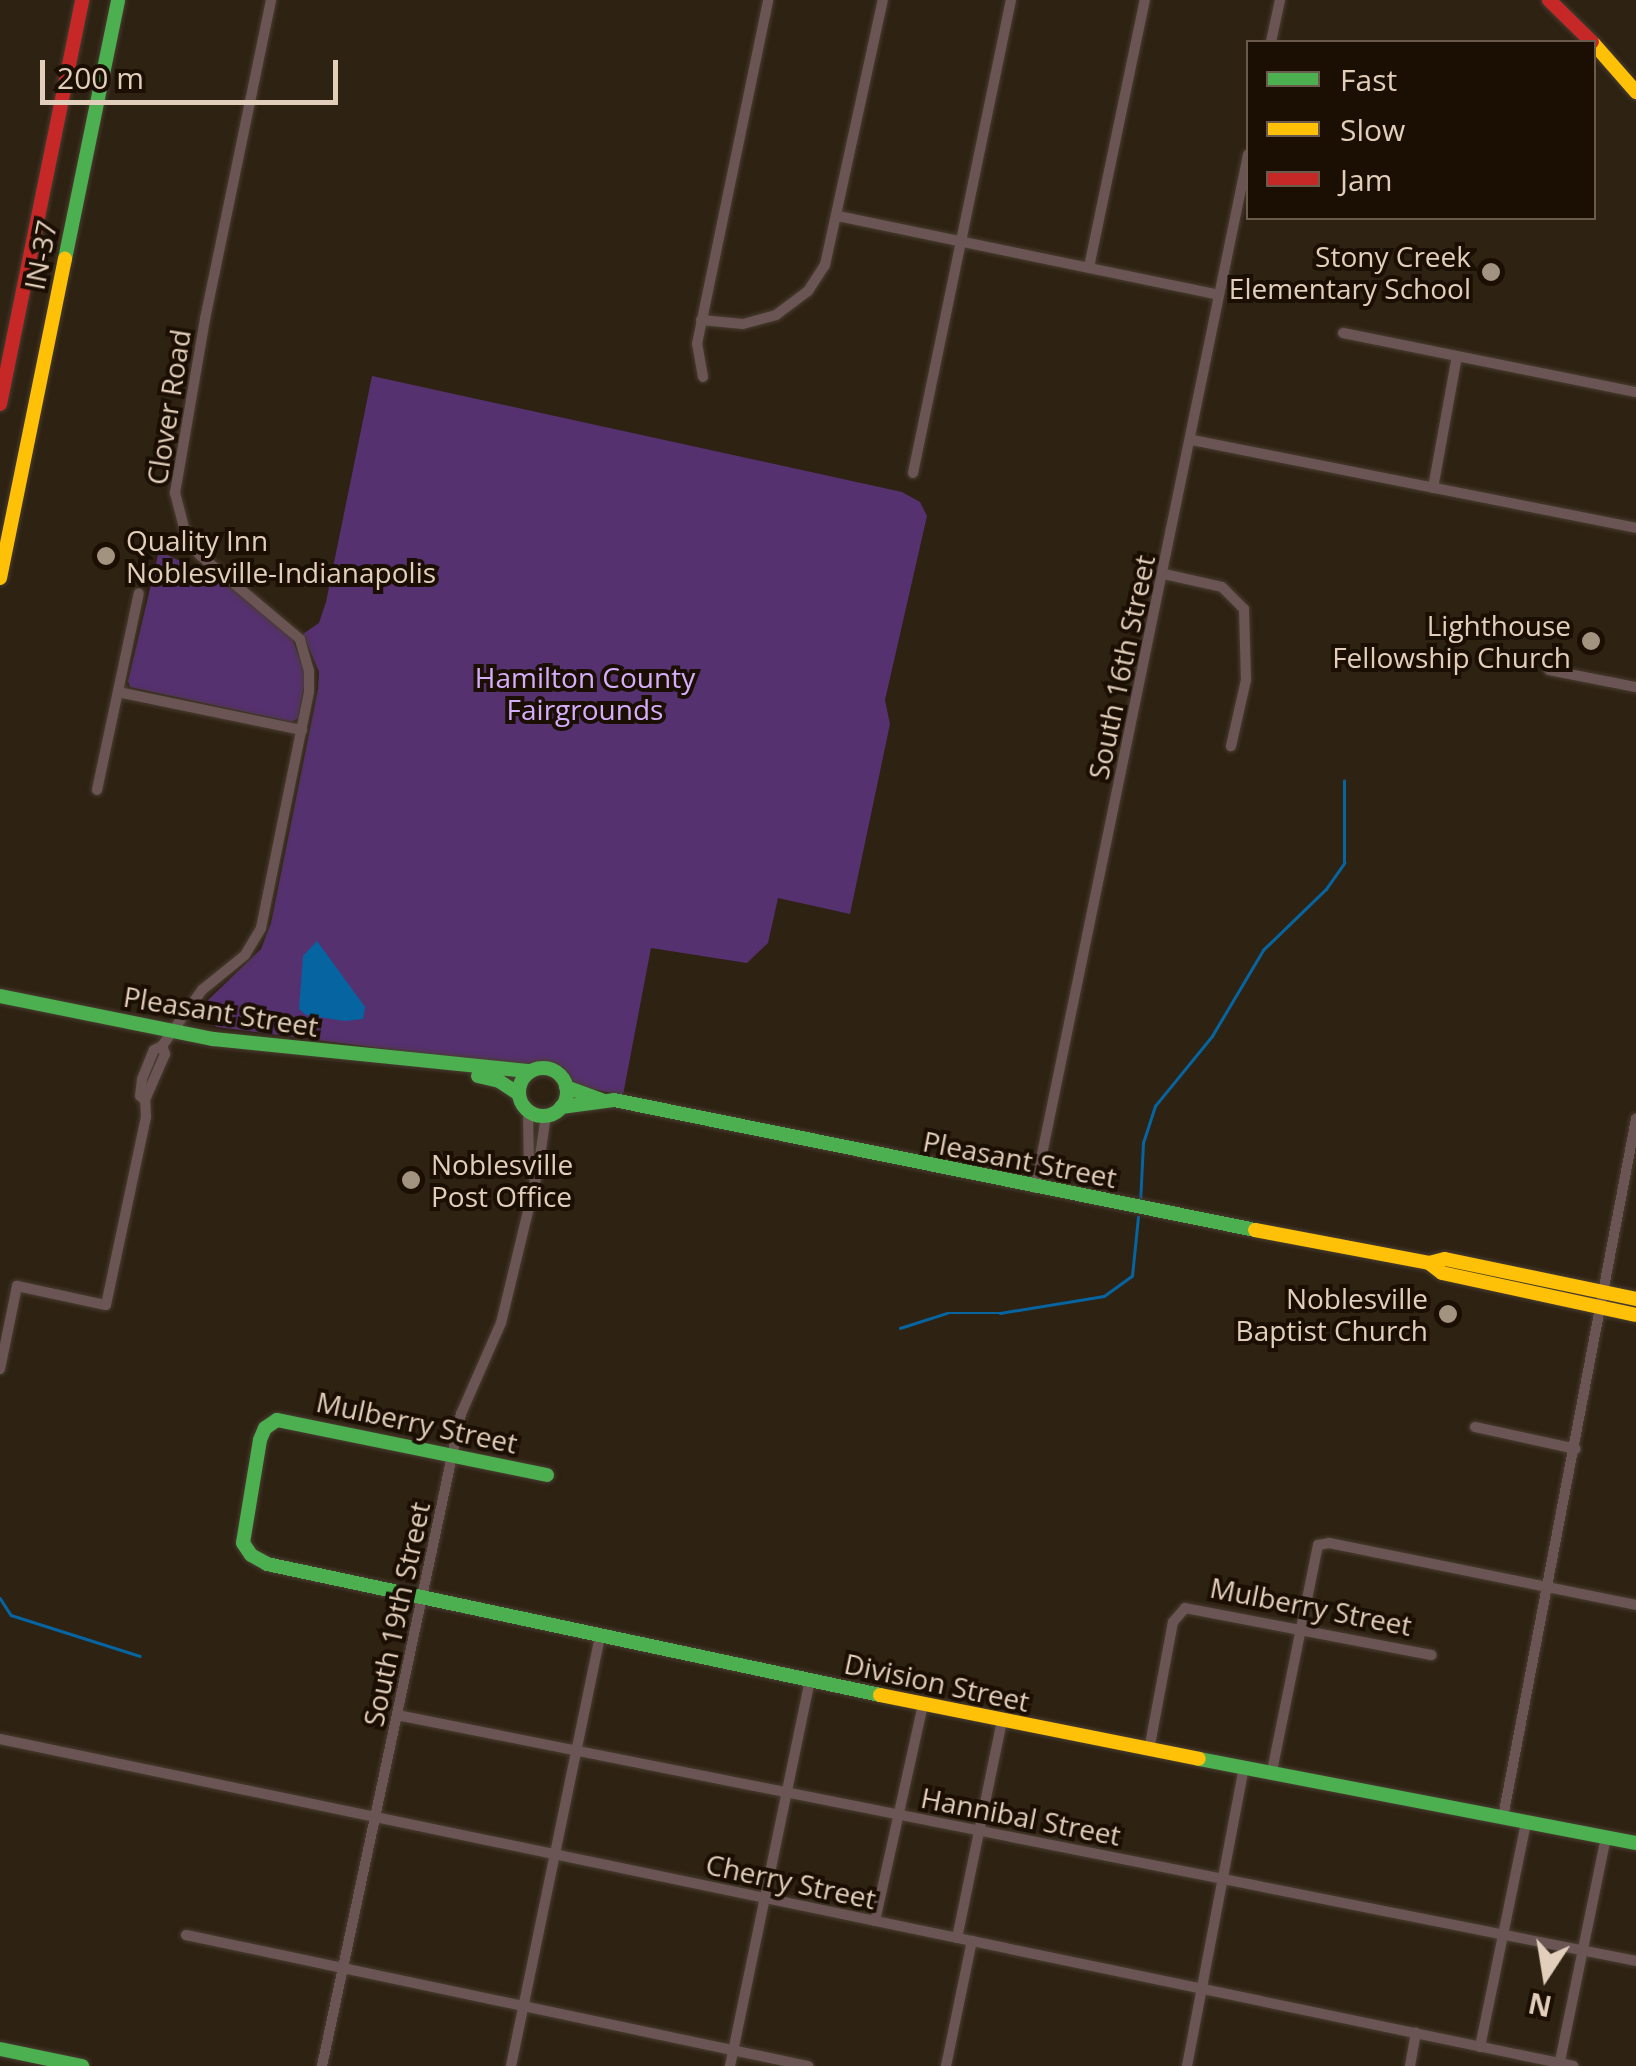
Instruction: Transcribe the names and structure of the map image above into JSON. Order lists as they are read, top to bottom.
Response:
{
  "streets": {
    "main road": [
      "IN-37",
      "Pleasant Street",
      "Mulberry Street",
      "Division Street"
    ],
    "street": [
      "Clover Road",
      "South 16th Street",
      "South 19th Street",
      "Hannibal Street",
      "Cherry Street"
    ]
  },
  "crossings": [
    ["Clover Road", "Pleasant Street"],
    ["South 16th Street", "Pleasant Street"],
    ["Pleasant Street", "South 19th Street"],
    ["Mulberry Street", "South 19th Street"],
    ["Mulberry Street", "Division Street"],
    ["South 19th Street", "Division Street"],
    ["South 19th Street", "Hannibal Street"],
    ["South 19th Street", "Cherry Street"]
  ],
  "parks": ["Hamilton County Fairgrounds"],
  "places": [
    "Stony Creek Elementary School",
    "Quality Inn Noblesville-Indianapolis",
    "Lighthouse Fellowship Church",
    "Noblesville Post Office",
    "Noblesville Baptist Church"
  ],
  "legend": ["Fast", "Slow", "Jam"],
  "scale_bar": "200 m",
  "north": "bottom"
}
